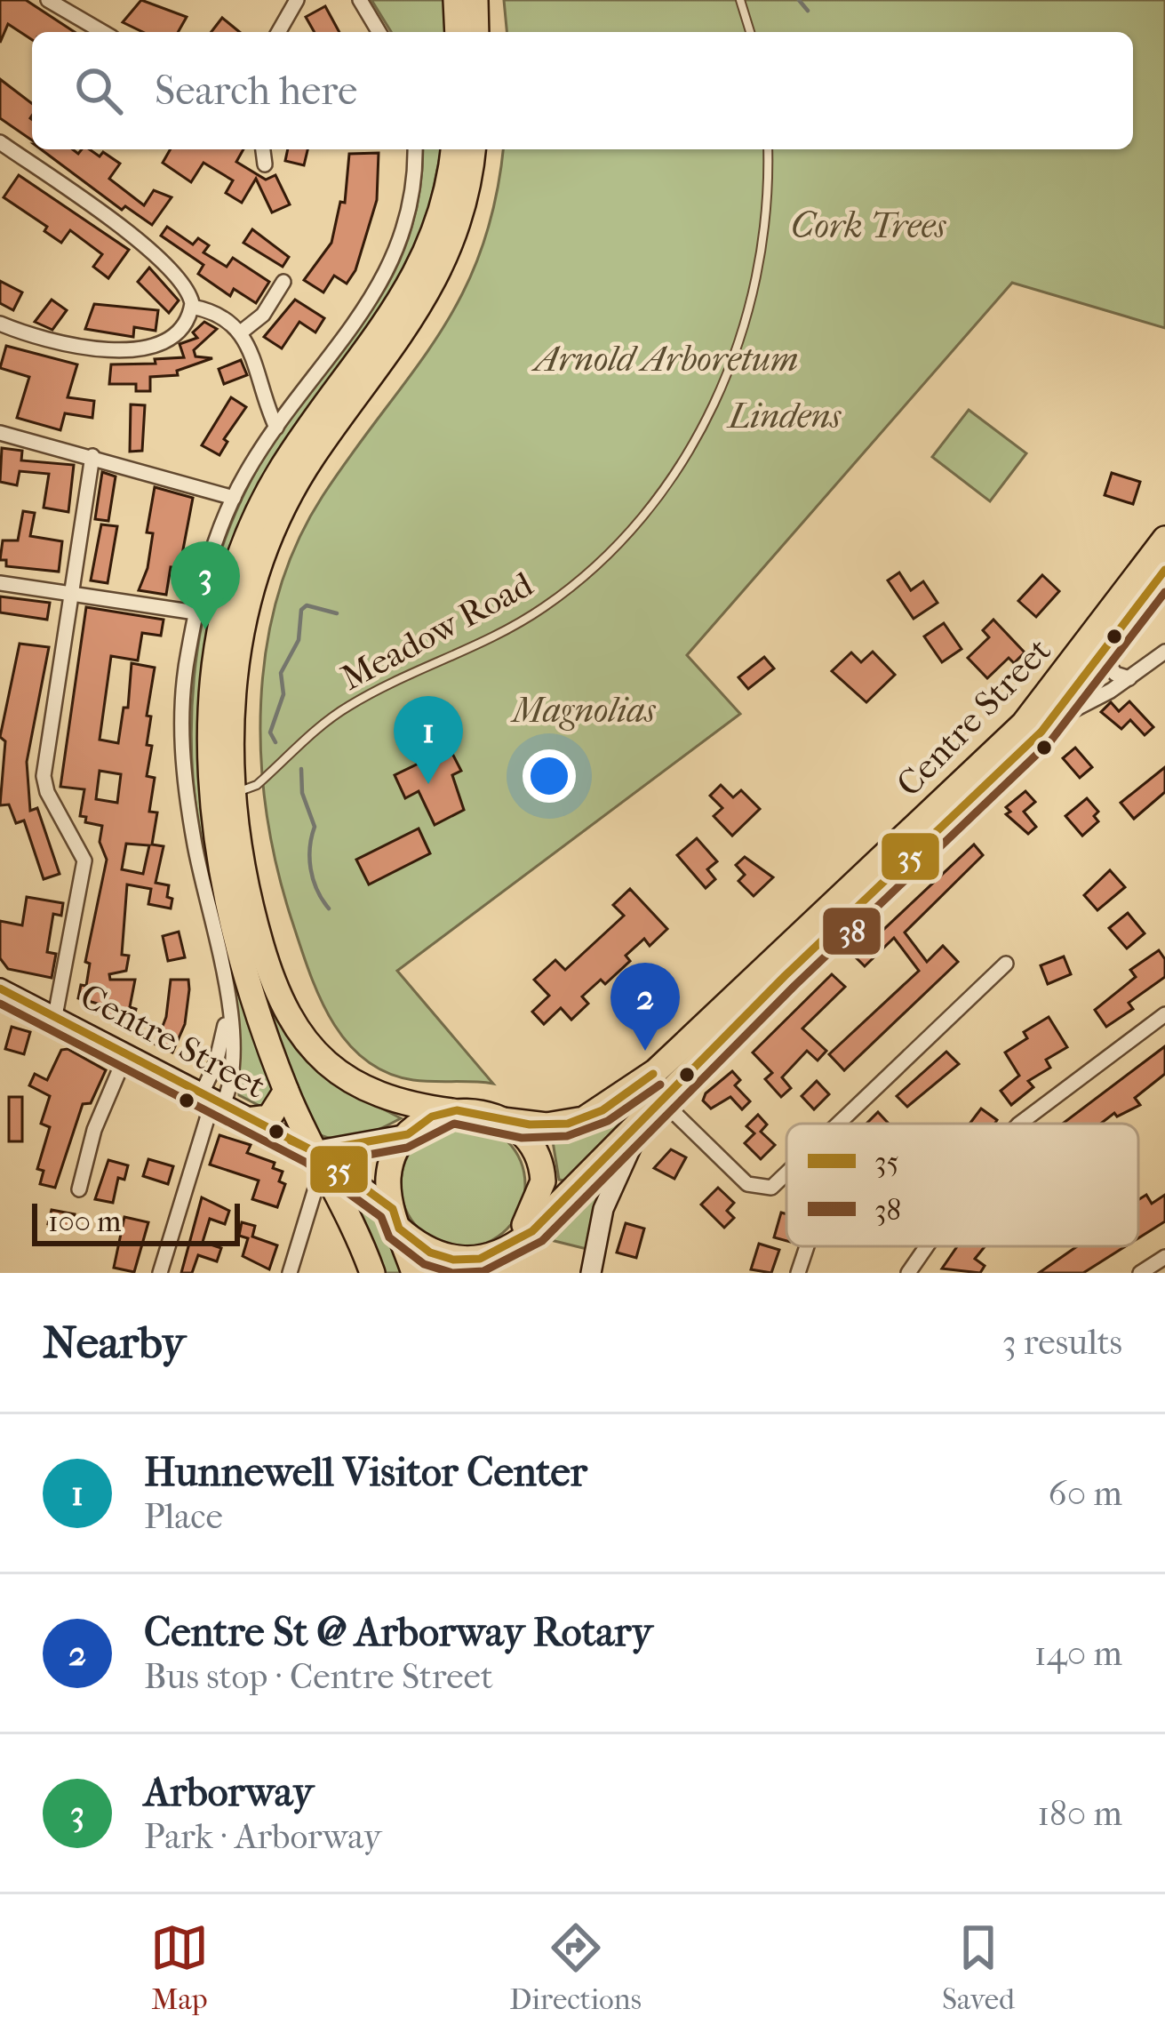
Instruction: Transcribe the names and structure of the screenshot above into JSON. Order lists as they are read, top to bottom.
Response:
{
  "streets": {
    "highway": ["Centre Street"],
    "lane": ["Meadow Road"]
  },
  "crossings": [
    ["Meadow Road", "Centre Street"]
  ],
  "parks": [
    "Cork Trees",
    "Arnold Arboretum",
    "Lindens",
    "Magnolias"
  ],
  "lines": ["transit line 35", "transit line 38"],
  "legend": ["35", "38"],
  "scale_bar": "100 m",
  "page": {
    "search": "Search here",
    "pins": ["3", "1", "2"],
    "scale": "100 m",
    "heading": ["Nearby", "3 results"],
    "list": [
      {
        "mark": "1",
        "name": "Hunnewell Visitor Center",
        "note": "Place",
        "value": "60 m"
      },
      {
        "mark": "2",
        "name": "Centre St @ Arborway Rotary",
        "note": "Bus stop · Centre Street",
        "value": "140 m"
      },
      {
        "mark": "3",
        "name": "Arborway",
        "note": "Park · Arborway",
        "value": "180 m"
      }
    ],
    "nav": ["Map", "Directions", "Saved"]
  }
}
